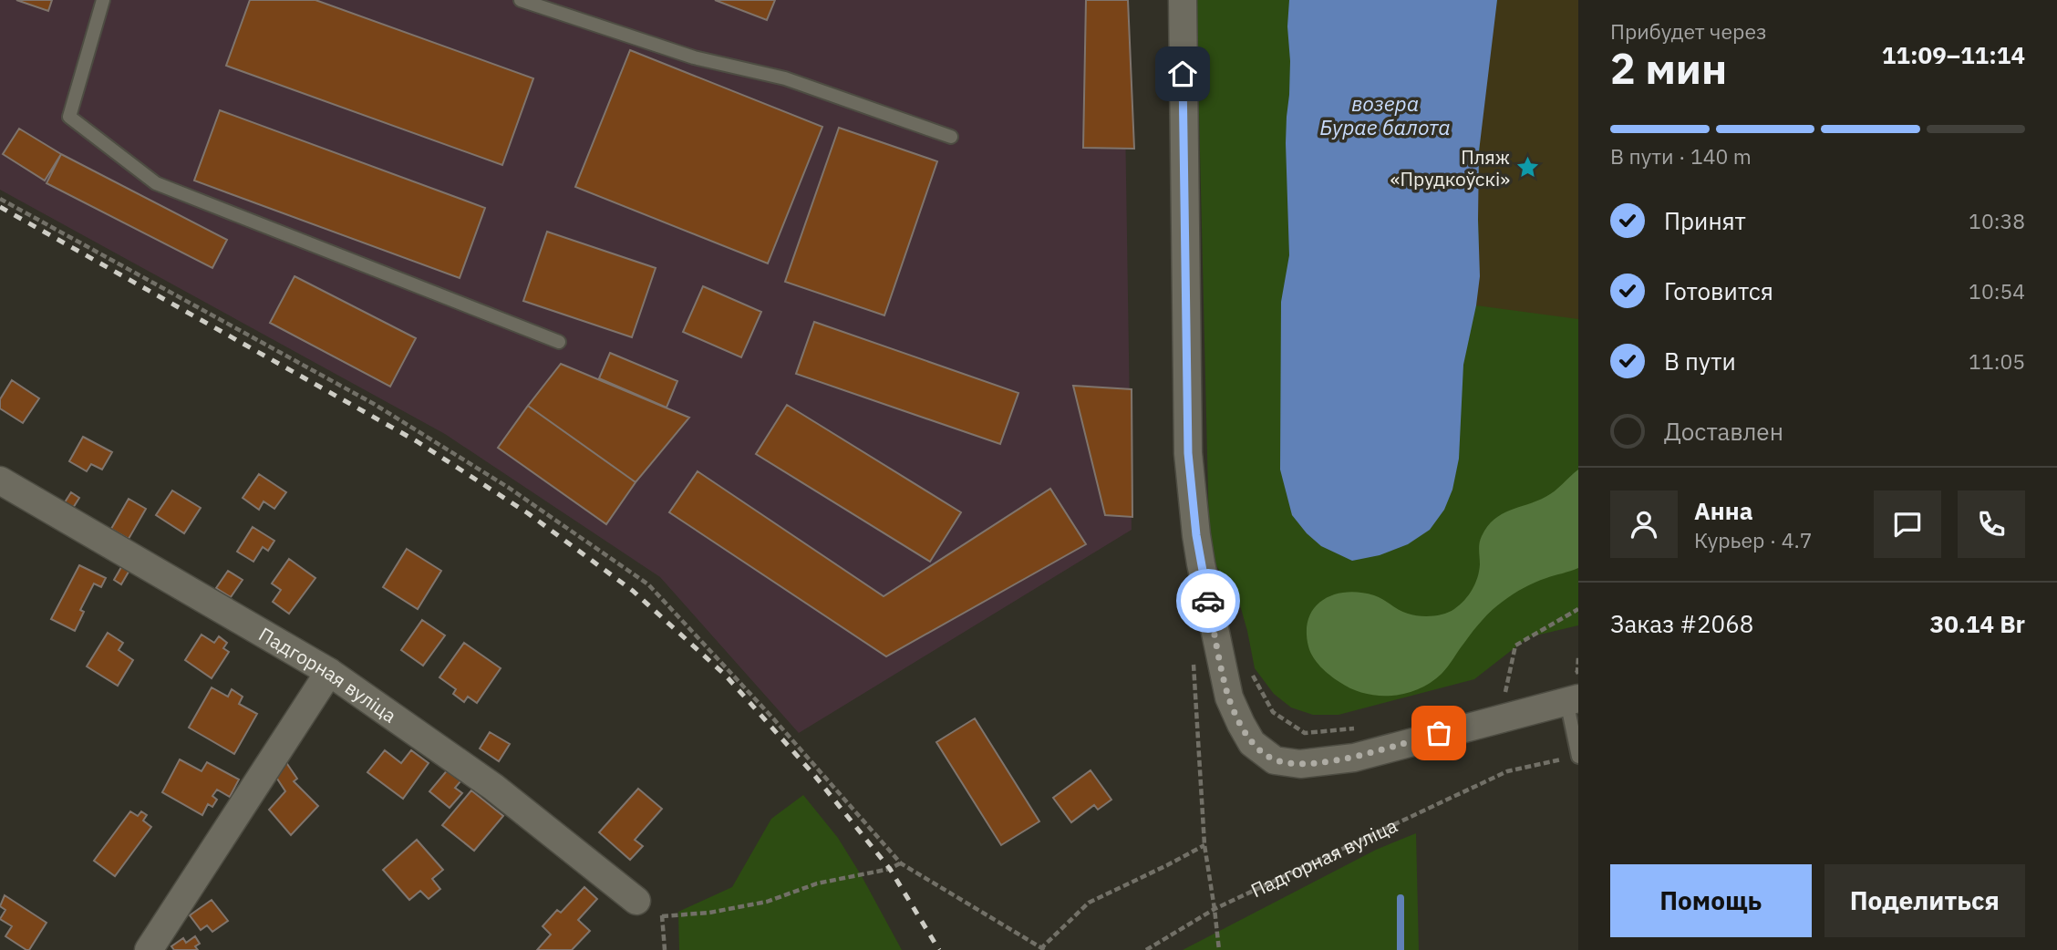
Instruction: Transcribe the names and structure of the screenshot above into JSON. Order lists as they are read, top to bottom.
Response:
{
  "streets": {
    "street": ["Падгорная вуліца"]
  },
  "water": ["возера Бурае балота"],
  "places": {
    "place": ["Пляж «Прудкоўскі»"]
  },
  "page": {
    "heading": ["2 мин", "Прибудет через", "11:09–11:14"],
    "panel": [
      "Анна",
      "Курьер · 4.7",
      "Заказ #2068",
      "30.14 Br"
    ],
    "bar": "В пути · 140 m",
    "list": [
      ["Принят", "10:38"],
      ["Готовится", "10:54"],
      ["В пути", "11:05"],
      "Доставлен"
    ],
    "buttons": ["Помощь", "Поделиться"]
  }
}
